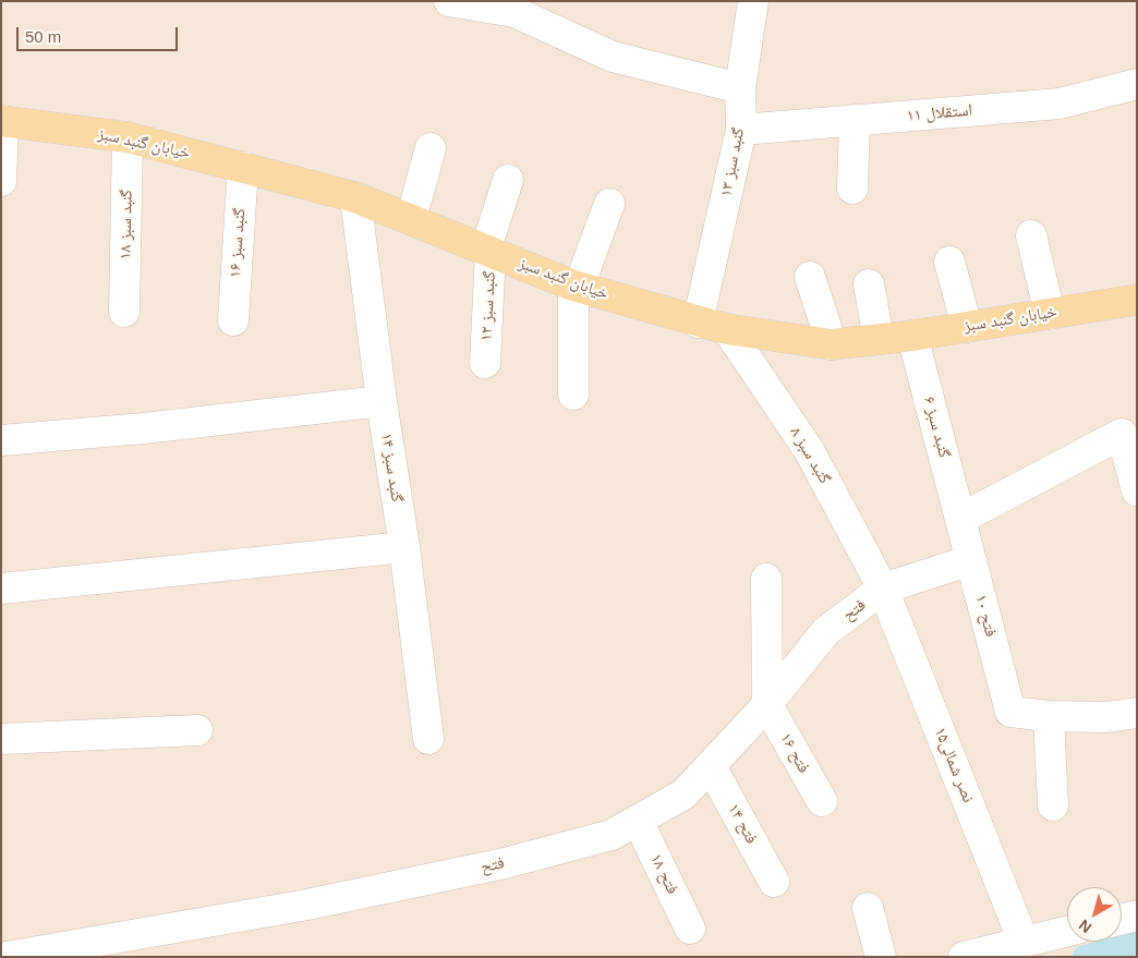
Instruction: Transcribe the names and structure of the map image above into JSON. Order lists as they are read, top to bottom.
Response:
{
  "streets": {
    "main road": ["خیابان گنبد سبز"],
    "street": [
      "استقلال ۱۱",
      "گنبد سبز ۱۳",
      "گنبد سبز ۱۸",
      "گنبد سبز ۱۶",
      "گنبد سبز ۱۲",
      "گنبد سبز ۶",
      "گنبد سبز ۸",
      "گنبد سبز ۱۴",
      "فتح",
      "فتح ۱۰",
      "فتح ۱۶",
      "نصر شمالی۱۵",
      "فتح ۱۴",
      "فتح ۱۸"
    ]
  },
  "crossings": [
    ["استقلال ۱۱", "گنبد سبز ۱۳"],
    ["خیابان گنبد سبز", "گنبد سبز ۱۳"],
    ["خیابان گنبد سبز", "گنبد سبز ۱۸"],
    ["خیابان گنبد سبز", "گنبد سبز ۱۶"],
    ["خیابان گنبد سبز", "گنبد سبز ۱۲"],
    ["خیابان گنبد سبز", "گنبد سبز ۶"],
    ["خیابان گنبد سبز", "گنبد سبز ۸"],
    ["خیابان گنبد سبز", "گنبد سبز ۱۴"],
    ["گنبد سبز ۶", "فتح ۱۰"],
    ["گنبد سبز ۸", "فتح"],
    ["گنبد سبز ۸", "نصر شمالی۱۵"],
    ["فتح", "فتح ۱۰"],
    ["فتح", "فتح ۱۶"],
    ["فتح", "نصر شمالی۱۵"],
    ["فتح", "فتح ۱۴"],
    ["فتح", "فتح ۱۸"]
  ],
  "scale_bar": "50 m",
  "north": "bottom left"
}
